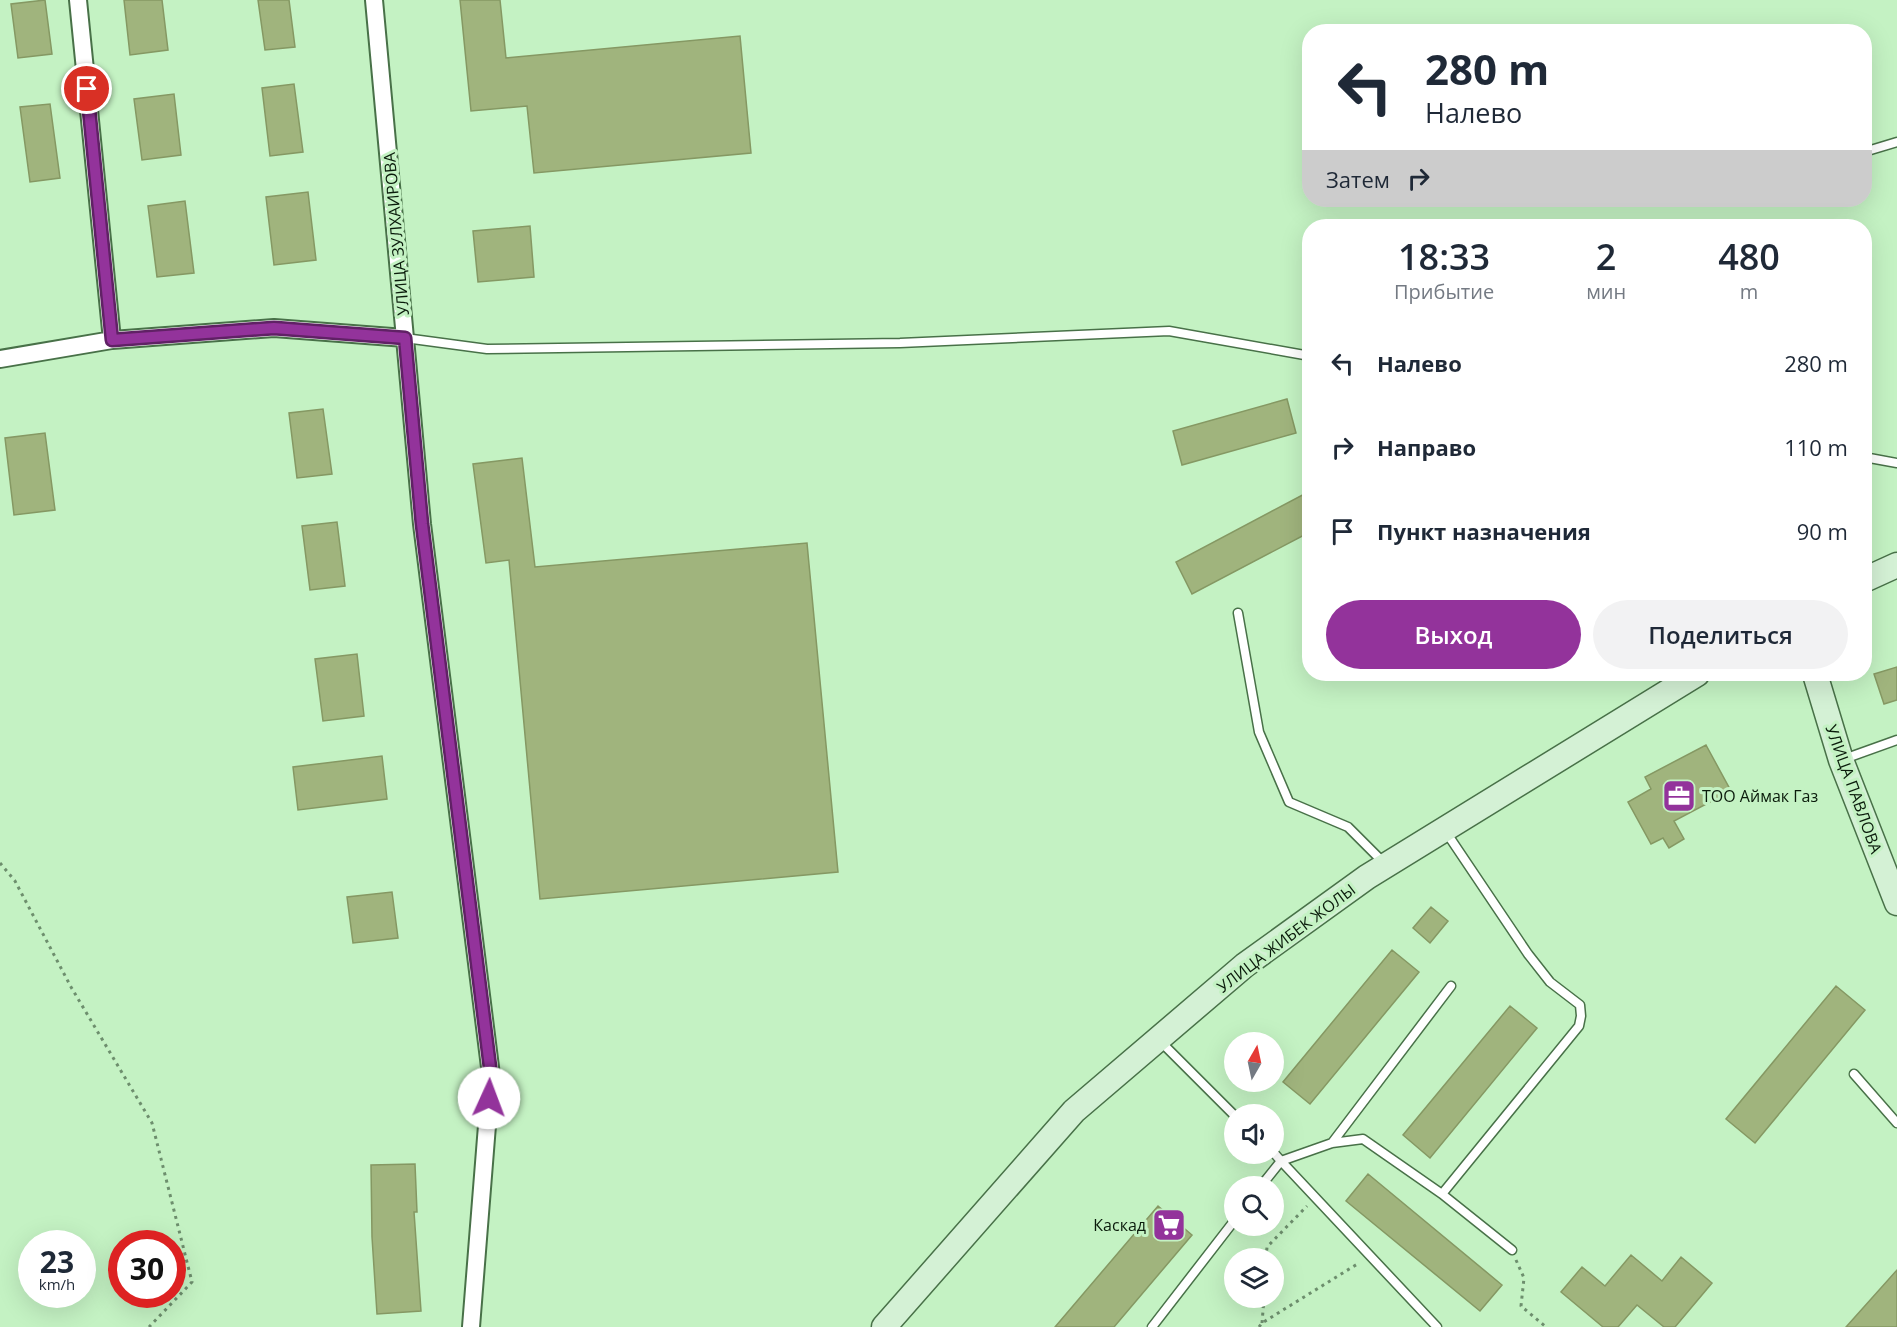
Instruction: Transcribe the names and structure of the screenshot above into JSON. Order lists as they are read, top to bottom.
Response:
{
  "streets": {
    "street": ["УЛИЦА ЗУЛХАИРОВА", "УЛИЦА ПАВЛОВА", "УЛИЦА ЖИБЕК ЖОЛЫ"]
  },
  "places": {
    "office": ["ТОО Аймак Газ"],
    "supermarket": ["Каскад"]
  },
  "north": "top",
  "page": {
    "turn": ["280 m", "Налево"],
    "then": "Затем",
    "eta": [
      "18:33",
      "Прибытие",
      "2",
      "мин",
      "480",
      "m"
    ],
    "list": [
      {
        "name": "Налево",
        "value": "280 m"
      },
      {
        "name": "Направо",
        "value": "110 m"
      },
      {
        "name": "Пункт назначения",
        "value": "90 m"
      }
    ],
    "buttons": ["Выход", "Поделиться"],
    "speed": "23 km/h",
    "limit": "30"
  }
}
